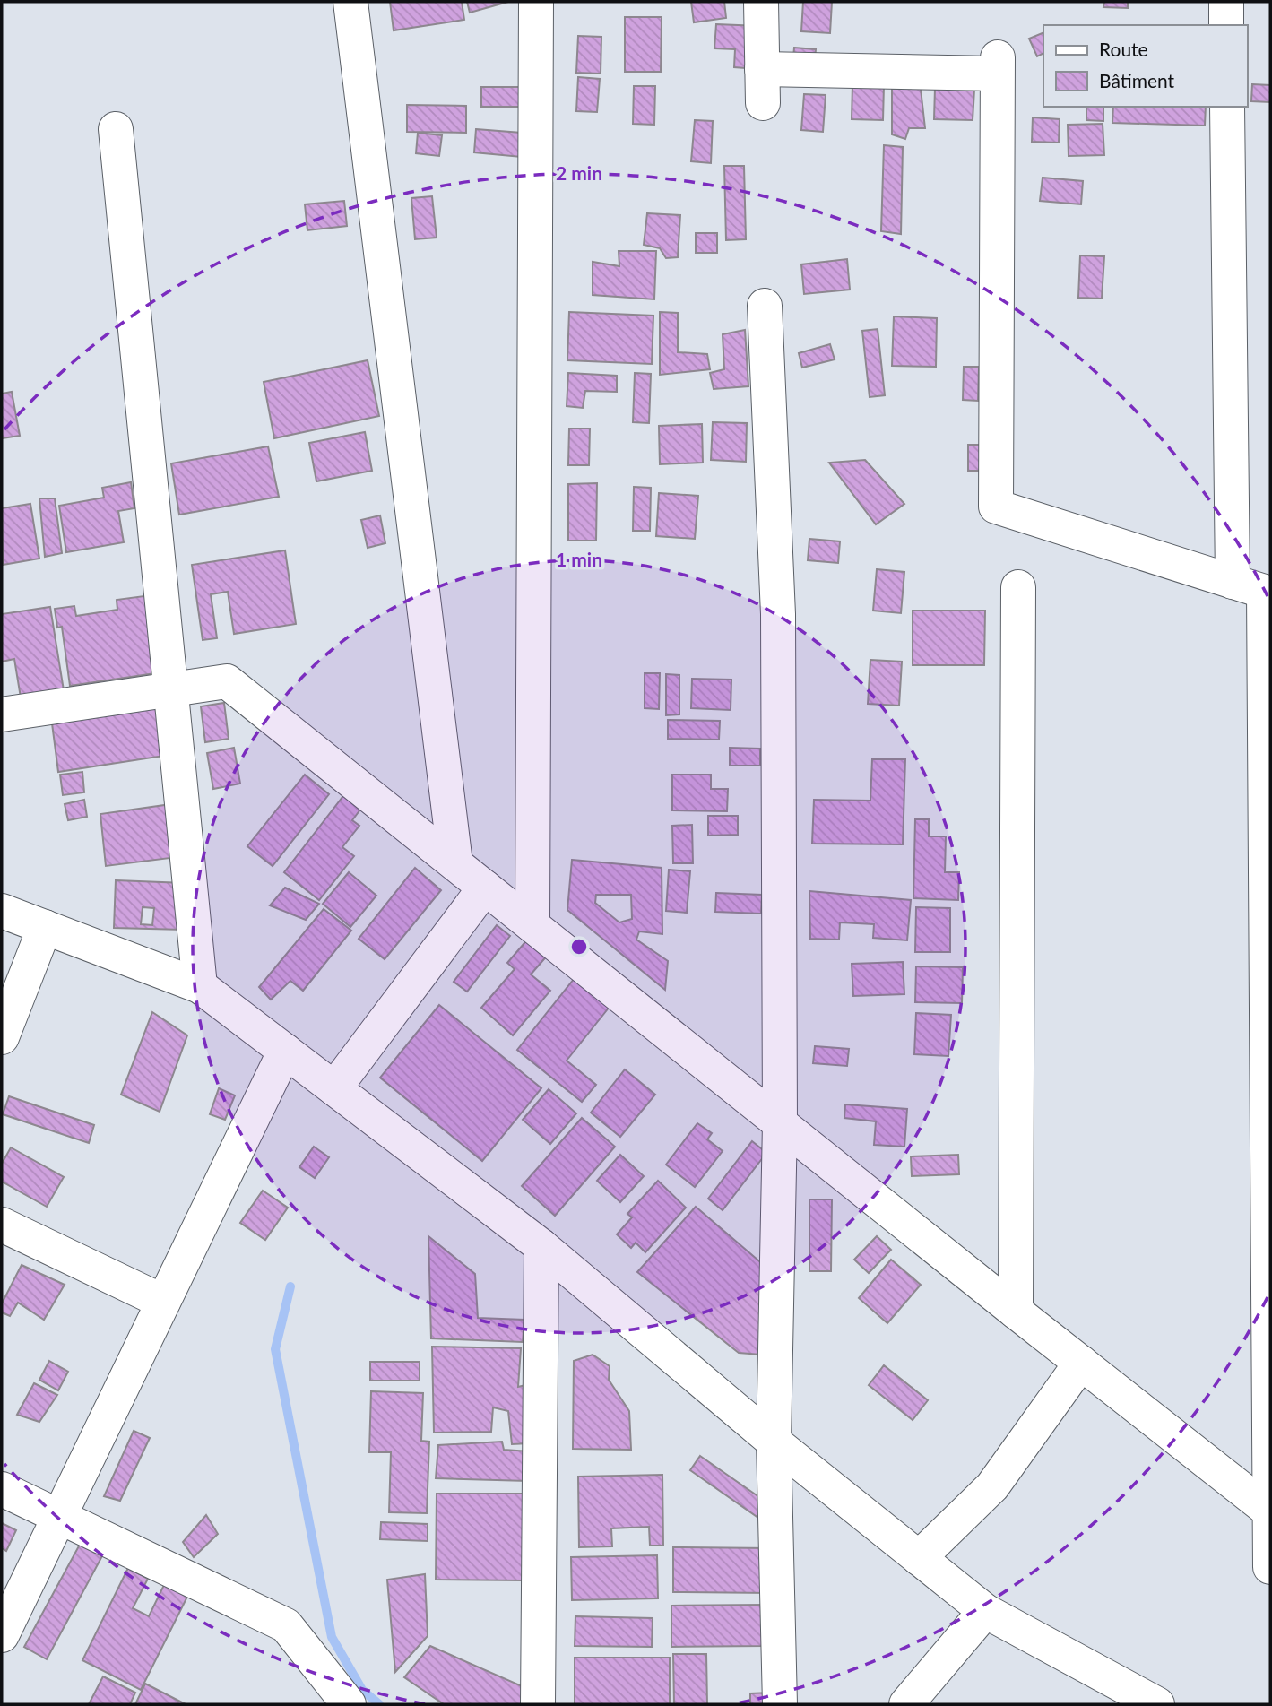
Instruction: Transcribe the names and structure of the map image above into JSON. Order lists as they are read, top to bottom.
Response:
{
  "legend": ["Route", "Bâtiment"],
  "rings": ["2 min", "1 min"]
}
